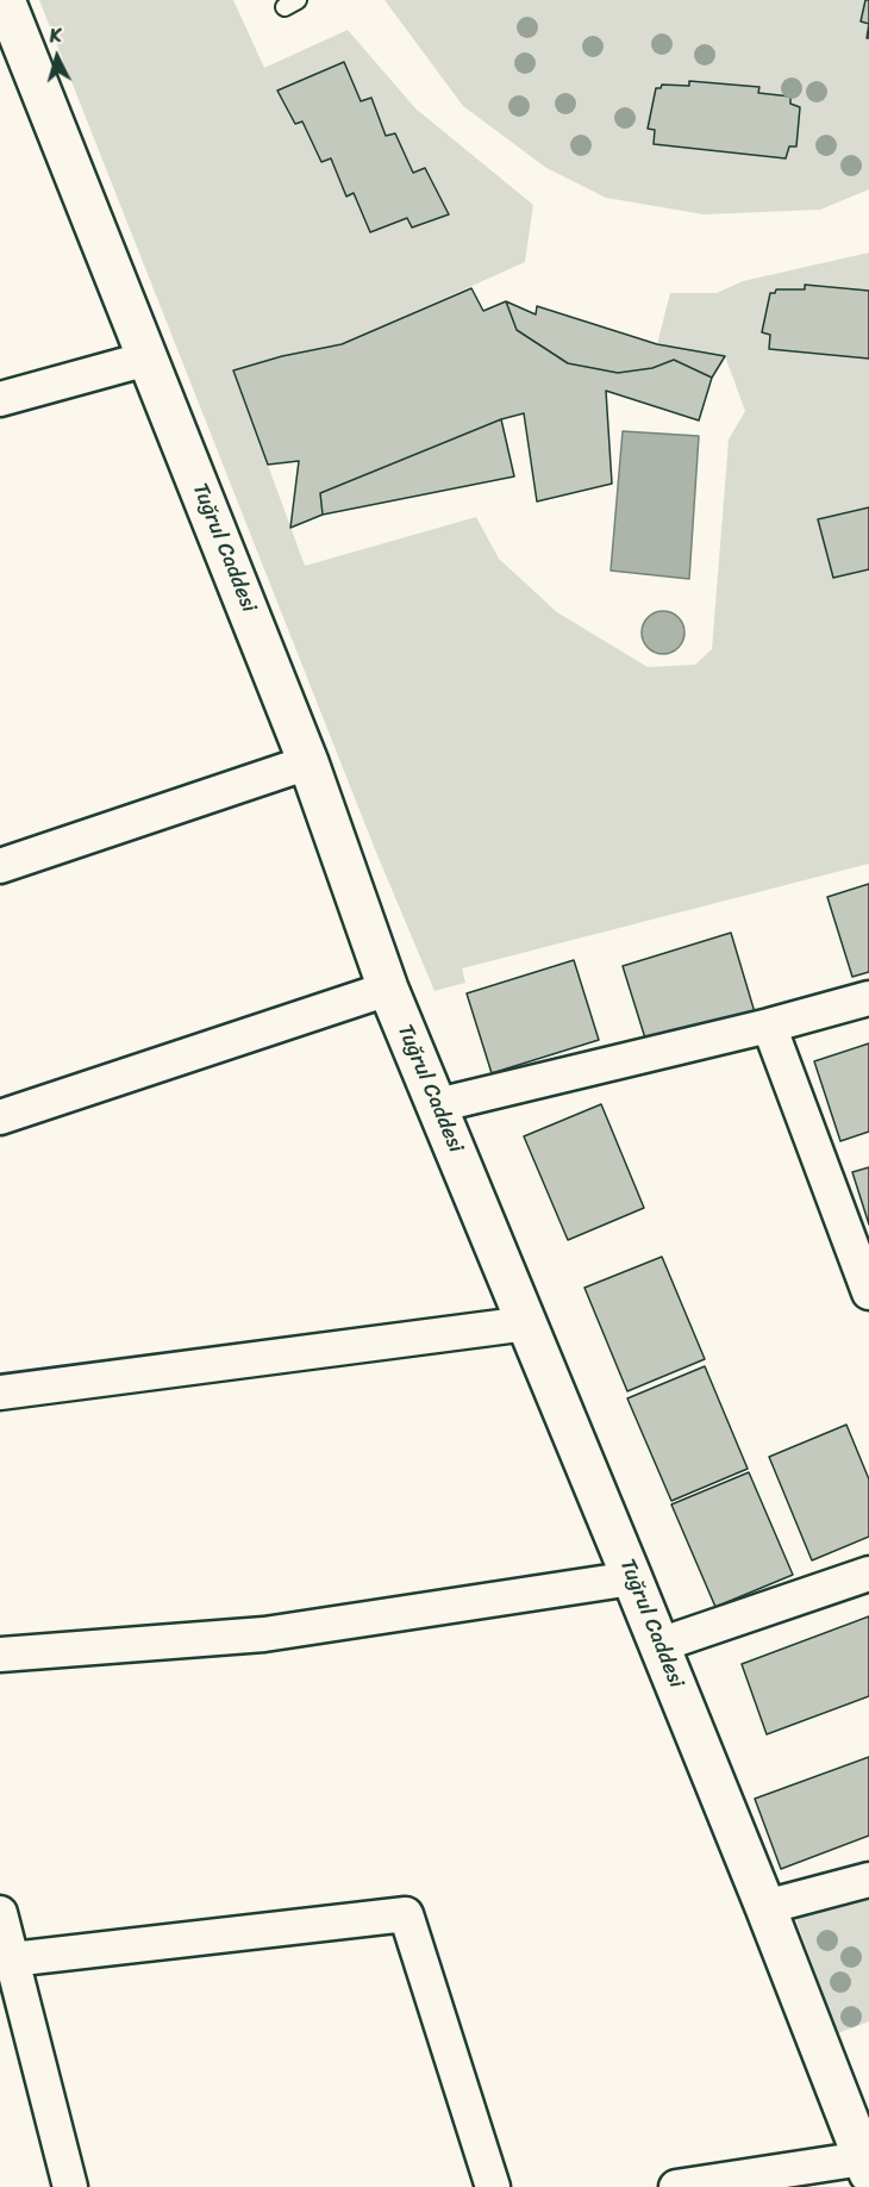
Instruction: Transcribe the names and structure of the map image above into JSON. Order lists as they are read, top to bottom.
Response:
{
  "streets": {
    "main road": ["Tuğrul Caddesi"]
  },
  "north": "top"
}
